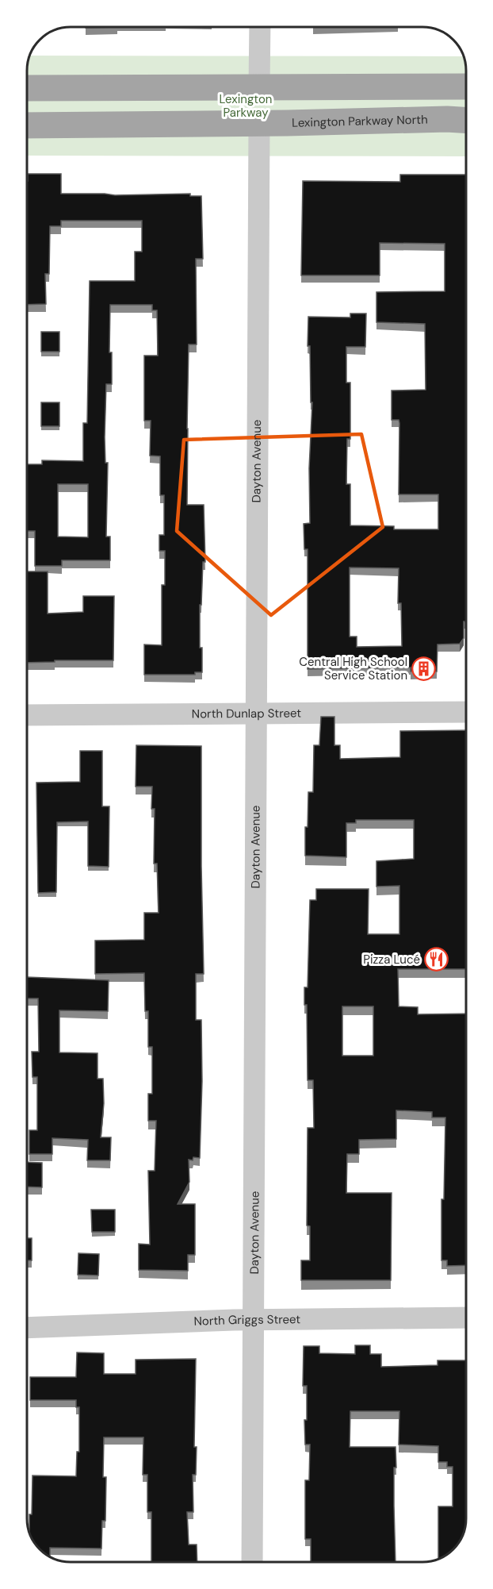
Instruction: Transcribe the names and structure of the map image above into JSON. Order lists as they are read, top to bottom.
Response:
{
  "streets": {
    "main road": ["Lexington Parkway North"],
    "street": ["Dayton Avenue", "North Dunlap Street", "North Griggs Street"]
  },
  "crossings": [
    ["Lexington Parkway North", "Dayton Avenue"],
    ["Dayton Avenue", "North Dunlap Street"],
    ["Dayton Avenue", "North Griggs Street"]
  ],
  "parks": ["Lexington Parkway"],
  "places": {
    "building": ["Central High School Service Station"],
    "restaurant": ["Pizza Lucé"]
  }
}
